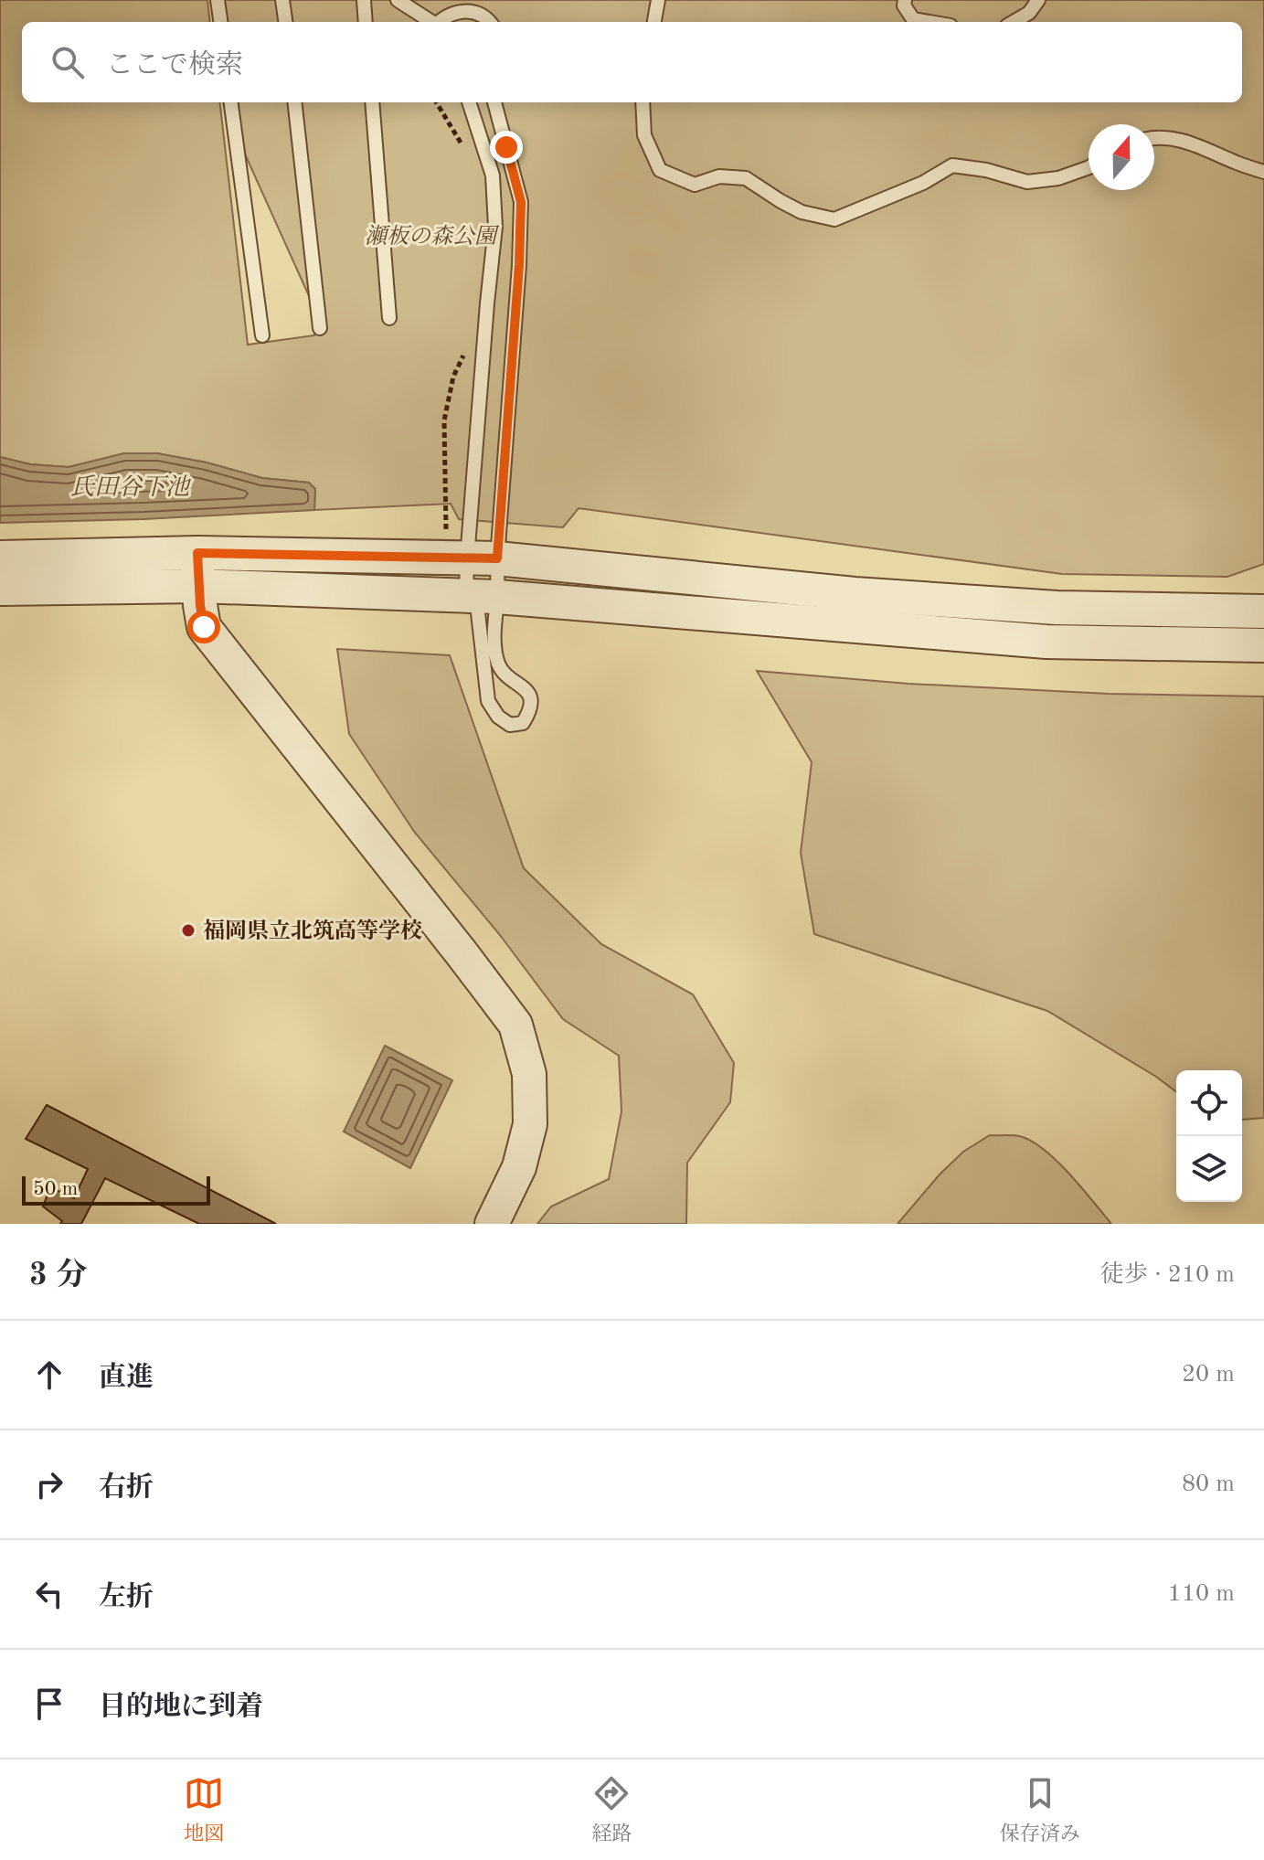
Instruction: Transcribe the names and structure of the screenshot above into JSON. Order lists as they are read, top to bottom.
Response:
{
  "water": ["氏田谷下池"],
  "parks": ["瀬板の森公園"],
  "places": ["福岡県立北筑高等学校"],
  "scale_bar": "50 m",
  "north": "top",
  "page": {
    "search": "ここで検索",
    "scale": "50 m",
    "heading": ["3 分", "徒歩 · 210 m"],
    "list": [
      ["直進", "20 m"],
      ["右折", "80 m"],
      ["左折", "110 m"],
      "目的地に到着"
    ],
    "nav": ["地図", "経路", "保存済み"]
  }
}
